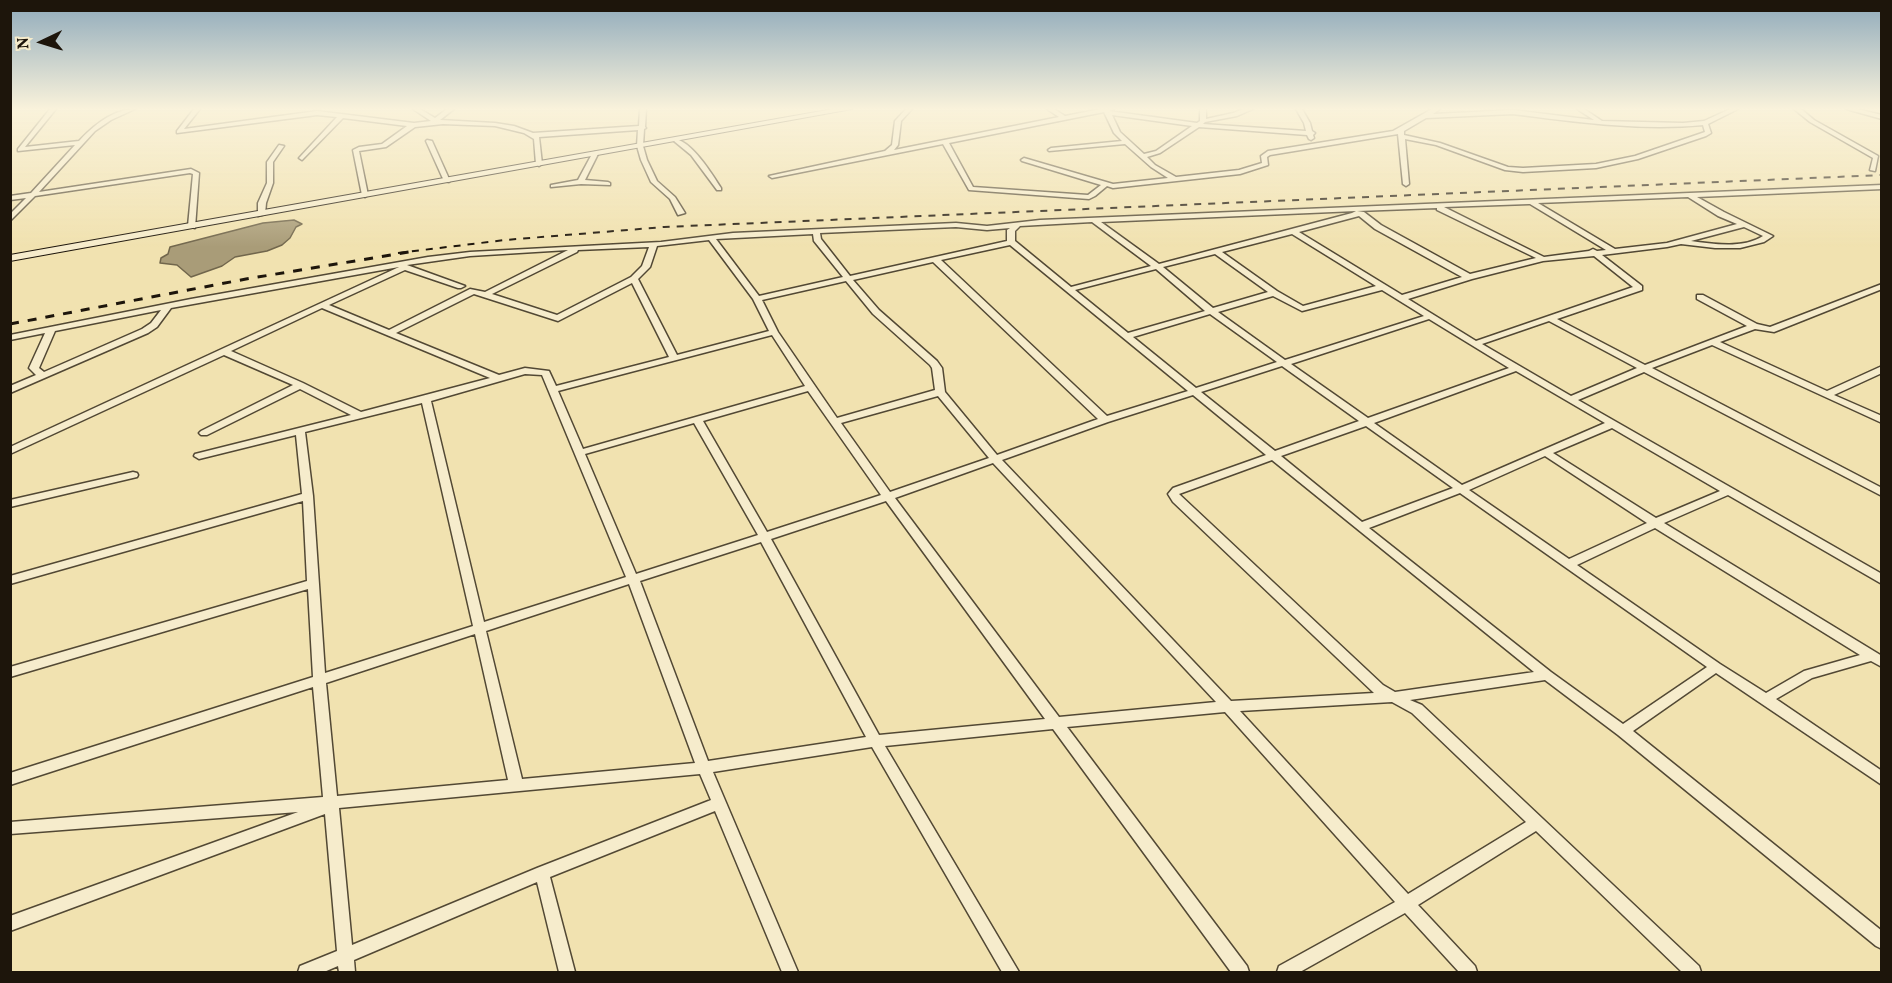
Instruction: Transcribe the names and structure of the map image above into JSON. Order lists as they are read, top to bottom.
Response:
{
  "north": "left"
}
